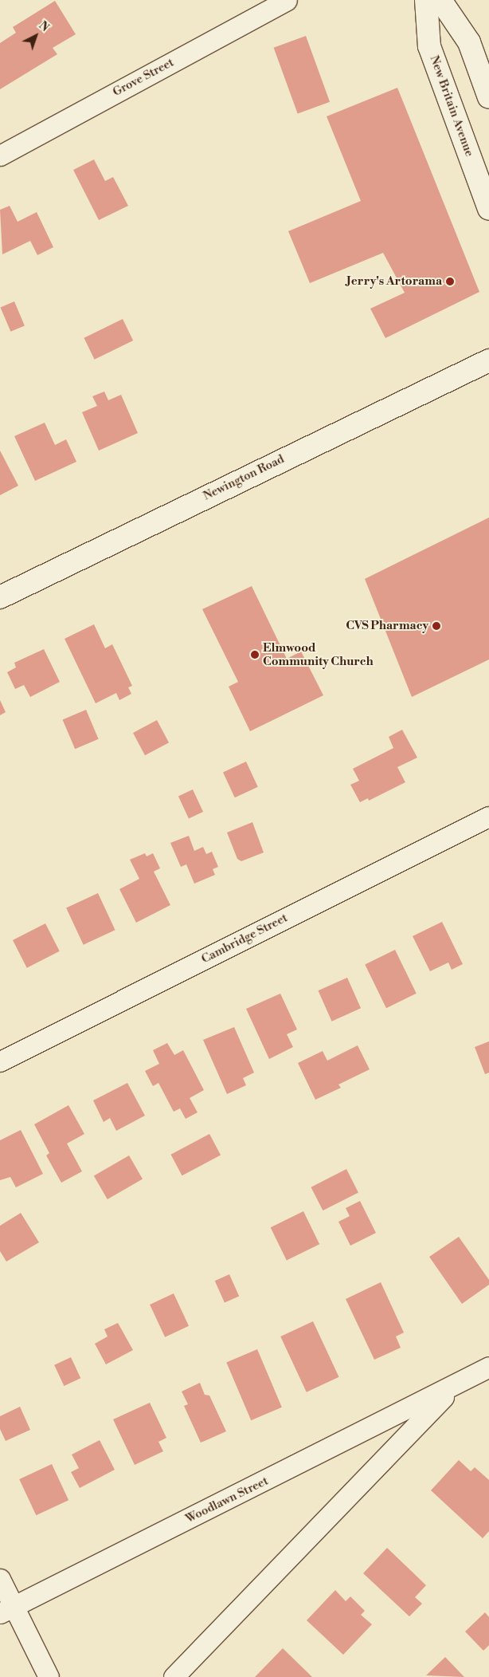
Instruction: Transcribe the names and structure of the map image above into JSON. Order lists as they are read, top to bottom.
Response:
{
  "streets": {
    "main road": ["New Britain Avenue", "Newington Road"],
    "street": ["Grove Street", "Cambridge Street", "Woodlawn Street"]
  },
  "places": ["Jerry's Artorama", "CVS Pharmacy", "Elmwood Community Church"],
  "north": "top right"
}
